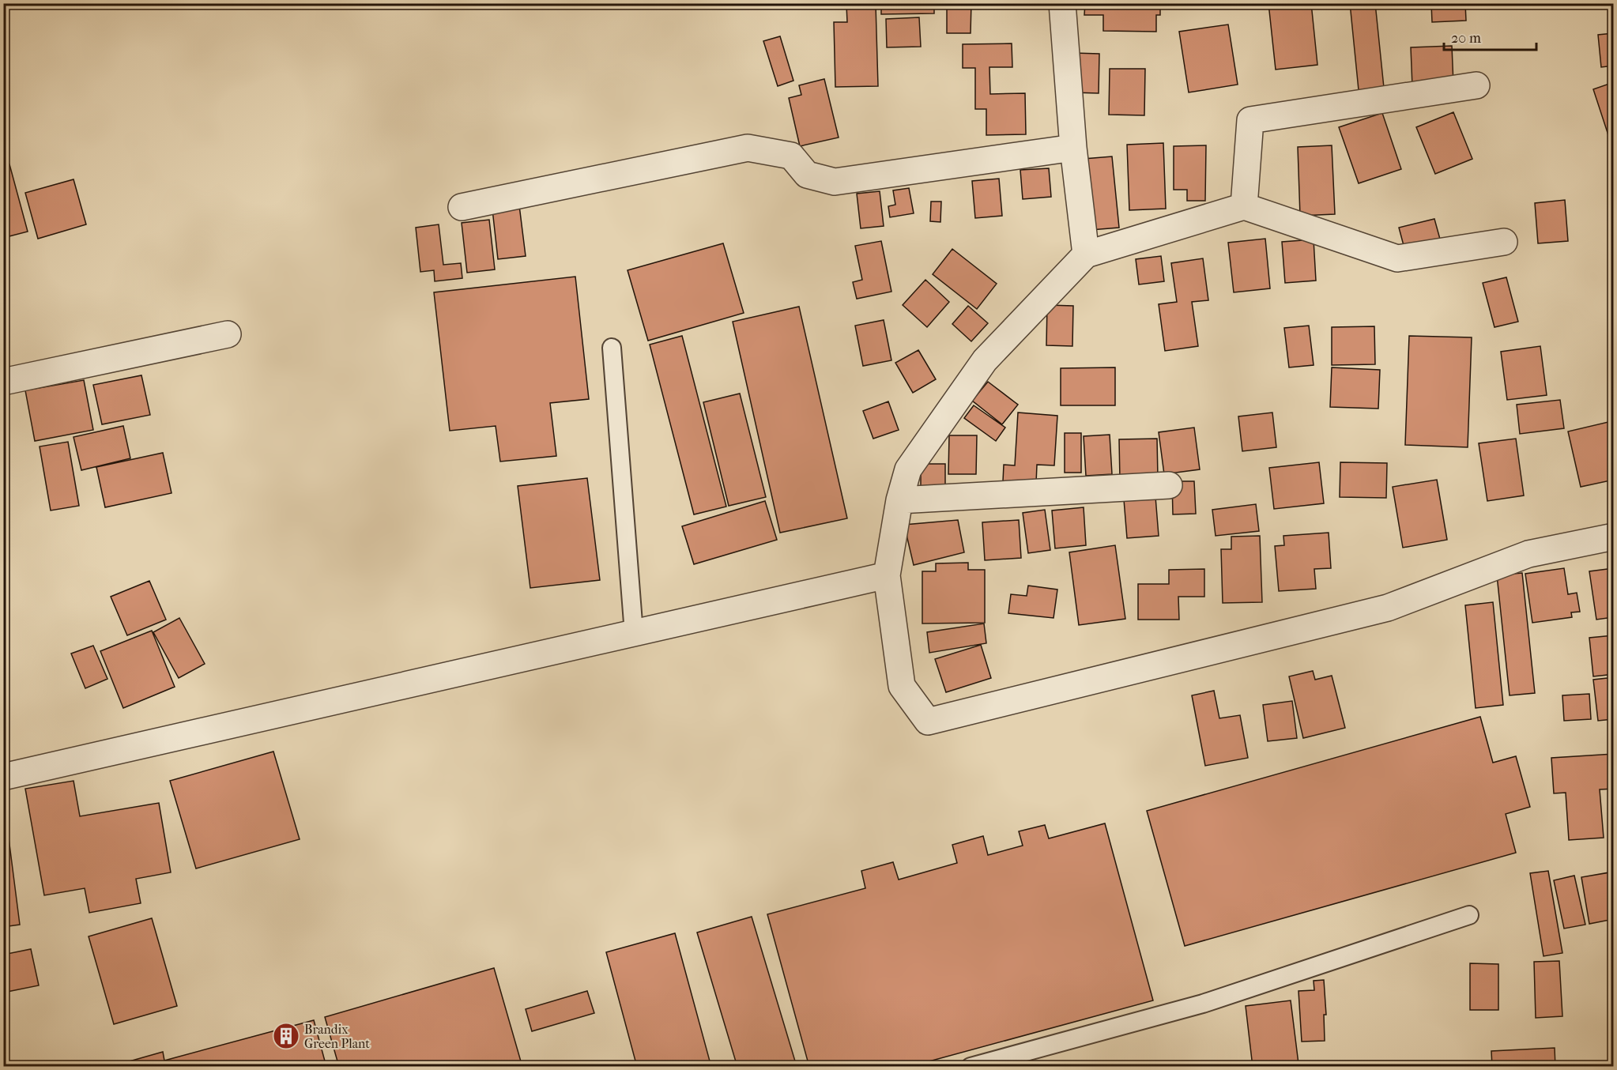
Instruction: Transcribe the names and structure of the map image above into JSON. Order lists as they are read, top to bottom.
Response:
{
  "places": {
    "building": ["Brandix Green Plant"]
  },
  "scale_bar": "20 m"
}
